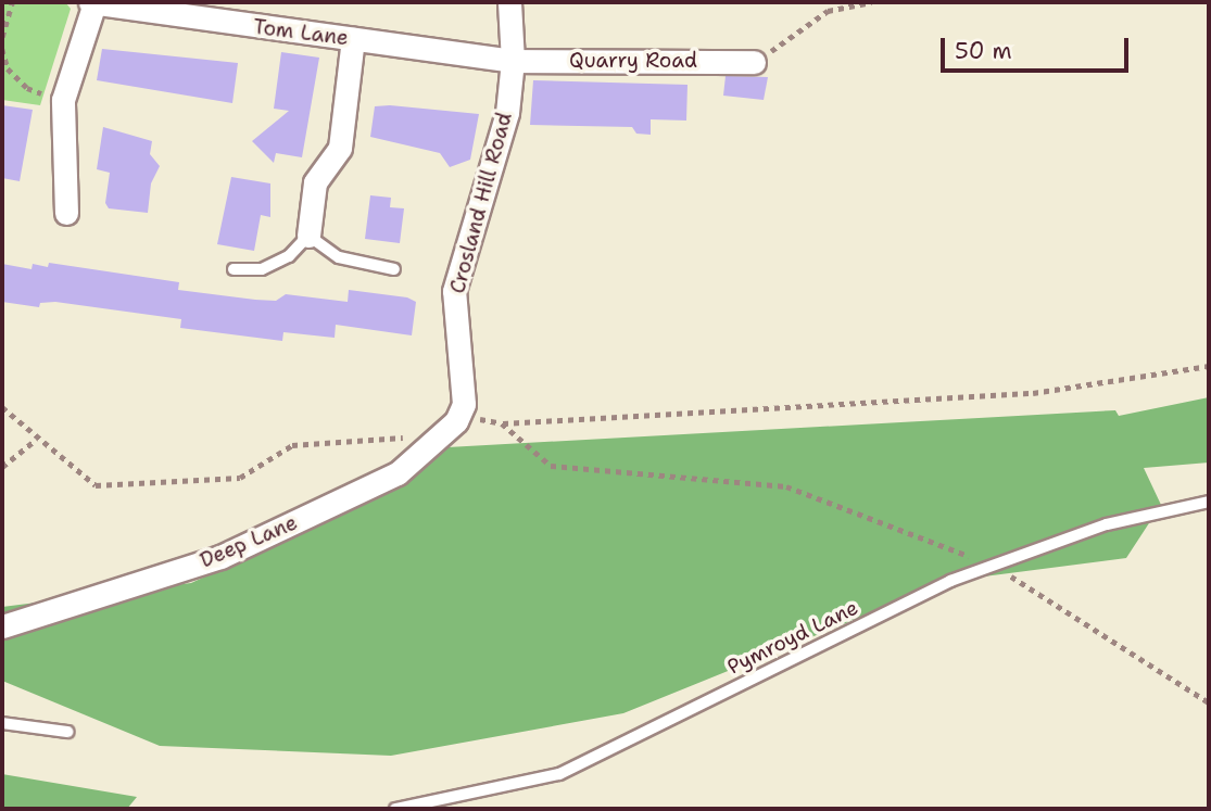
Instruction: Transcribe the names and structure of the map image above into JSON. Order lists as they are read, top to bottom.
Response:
{
  "streets": {
    "street": [
      "Tom Lane",
      "Quarry Road",
      "Crosland Hill Road",
      "Deep Lane"
    ],
    "lane": ["Pymroyd Lane"]
  },
  "crossings": [
    ["Tom Lane", "Quarry Road"],
    ["Tom Lane", "Crosland Hill Road"],
    ["Quarry Road", "Crosland Hill Road"],
    ["Crosland Hill Road", "Deep Lane"]
  ],
  "scale_bar": "50 m"
}
